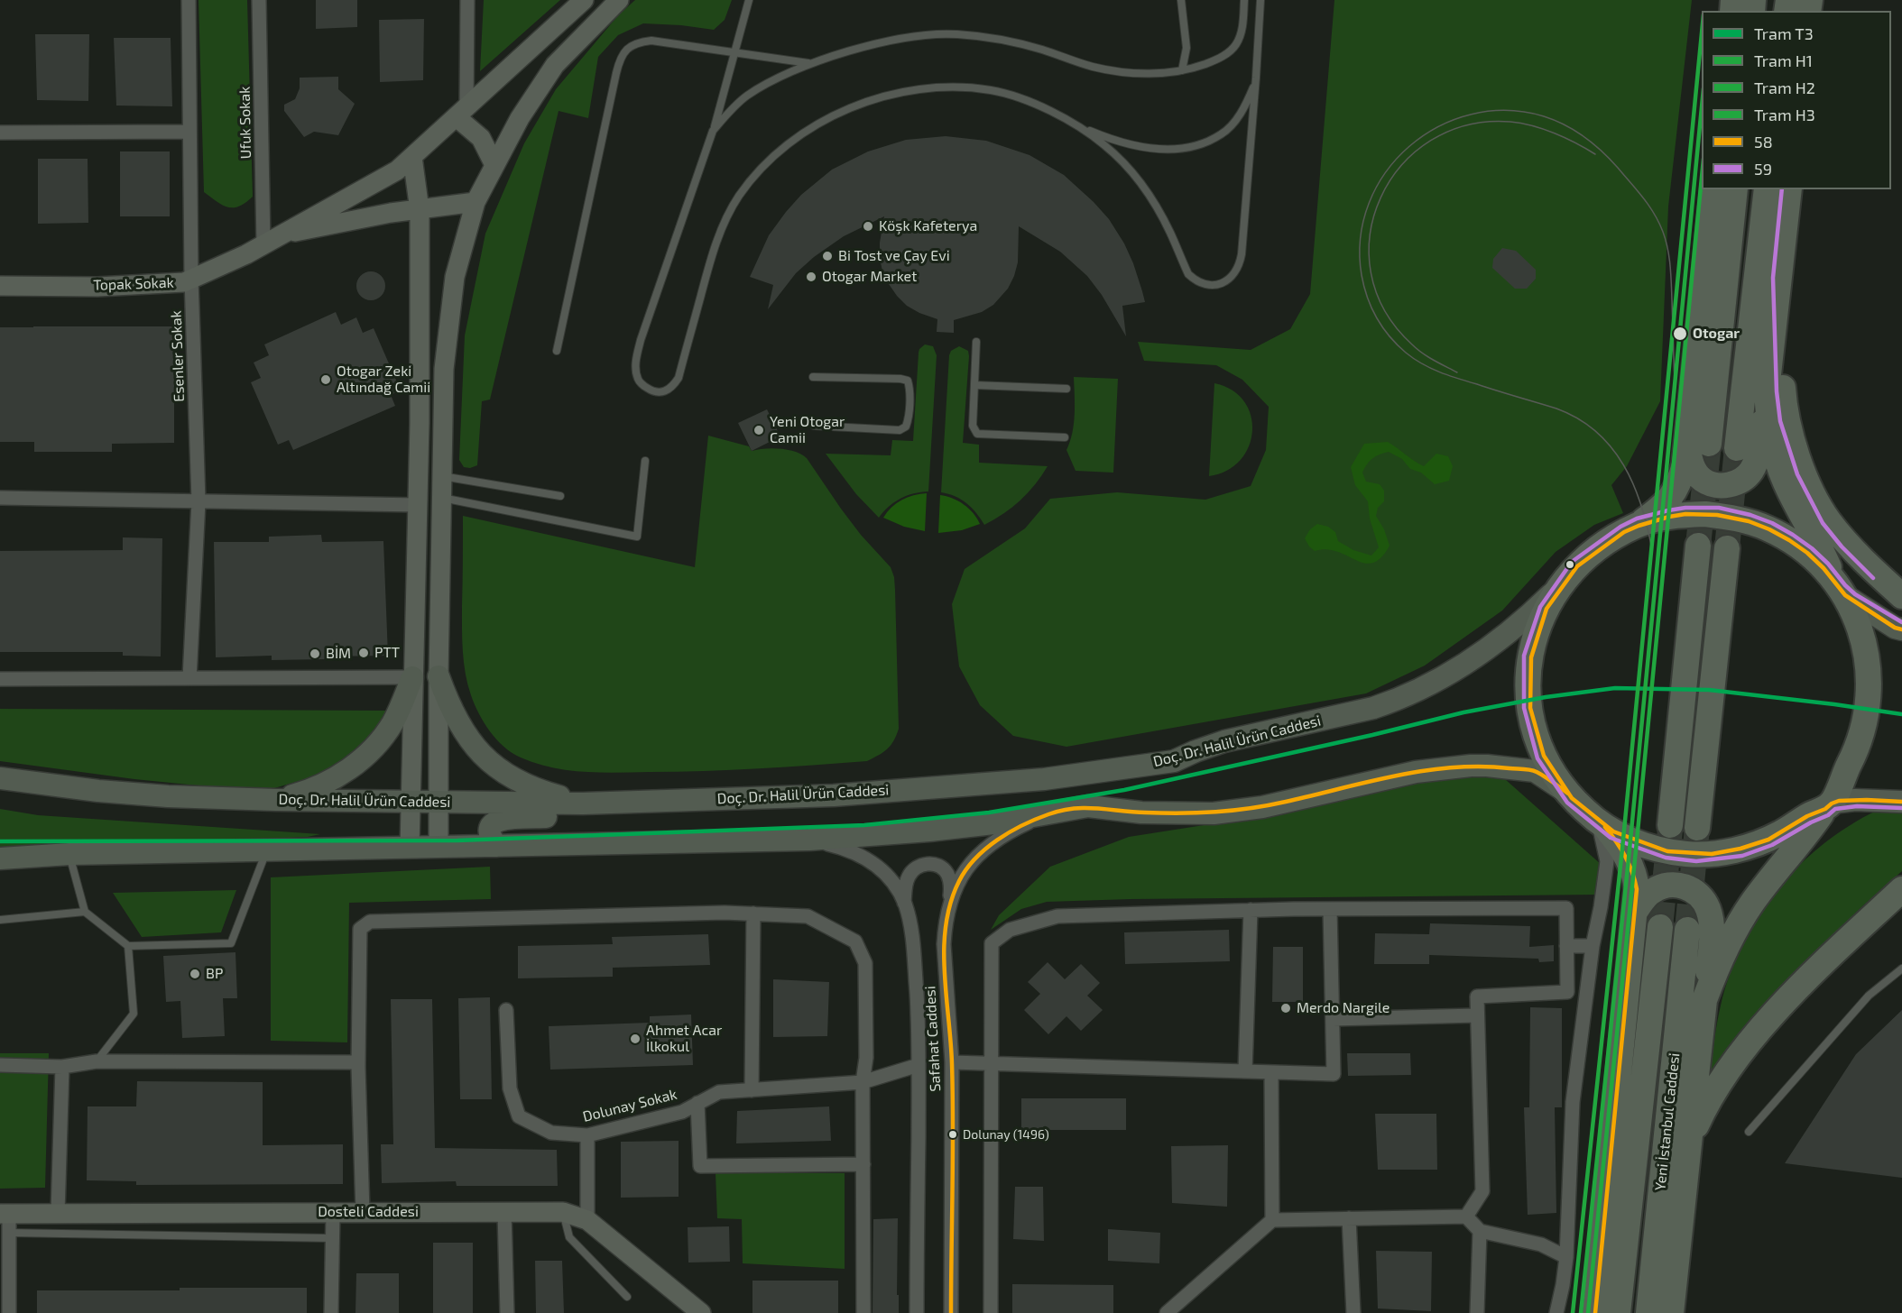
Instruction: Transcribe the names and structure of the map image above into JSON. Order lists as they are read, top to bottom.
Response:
{
  "streets": {
    "highway": ["Yeni İstanbul Caddesi"],
    "main road": ["Doç. Dr. Halil Ürün Caddesi"],
    "street": [
      "Ufuk Sokak",
      "Topak Sokak",
      "Esenler Sokak",
      "Safahat Caddesi",
      "Dolunay Sokak",
      "Dosteli Caddesi"
    ]
  },
  "crossings": [
    ["Ufuk Sokak", "Topak Sokak"],
    ["Topak Sokak", "Esenler Sokak"],
    ["Safahat Caddesi", "Dolunay Sokak"]
  ],
  "places": [
    "Köşk Kafeterya",
    "Bi Tost ve Çay Evi",
    "Otogar Market",
    "Otogar",
    "Otogar Zeki Altındağ Camii",
    "Yeni Otogar Camii",
    "PTT",
    "BİM",
    "BP",
    "Merdo Nargile",
    "Ahmet Acar İlkokul",
    "Dolunay (1496)"
  ],
  "lines": [
    "tram line H1",
    "tram line H2",
    "tram line H3",
    "transit line 59",
    "transit line 58",
    "tram line T3"
  ],
  "legend": [
    "Tram T3",
    "Tram H1",
    "Tram H2",
    "Tram H3",
    "58",
    "59"
  ]
}
